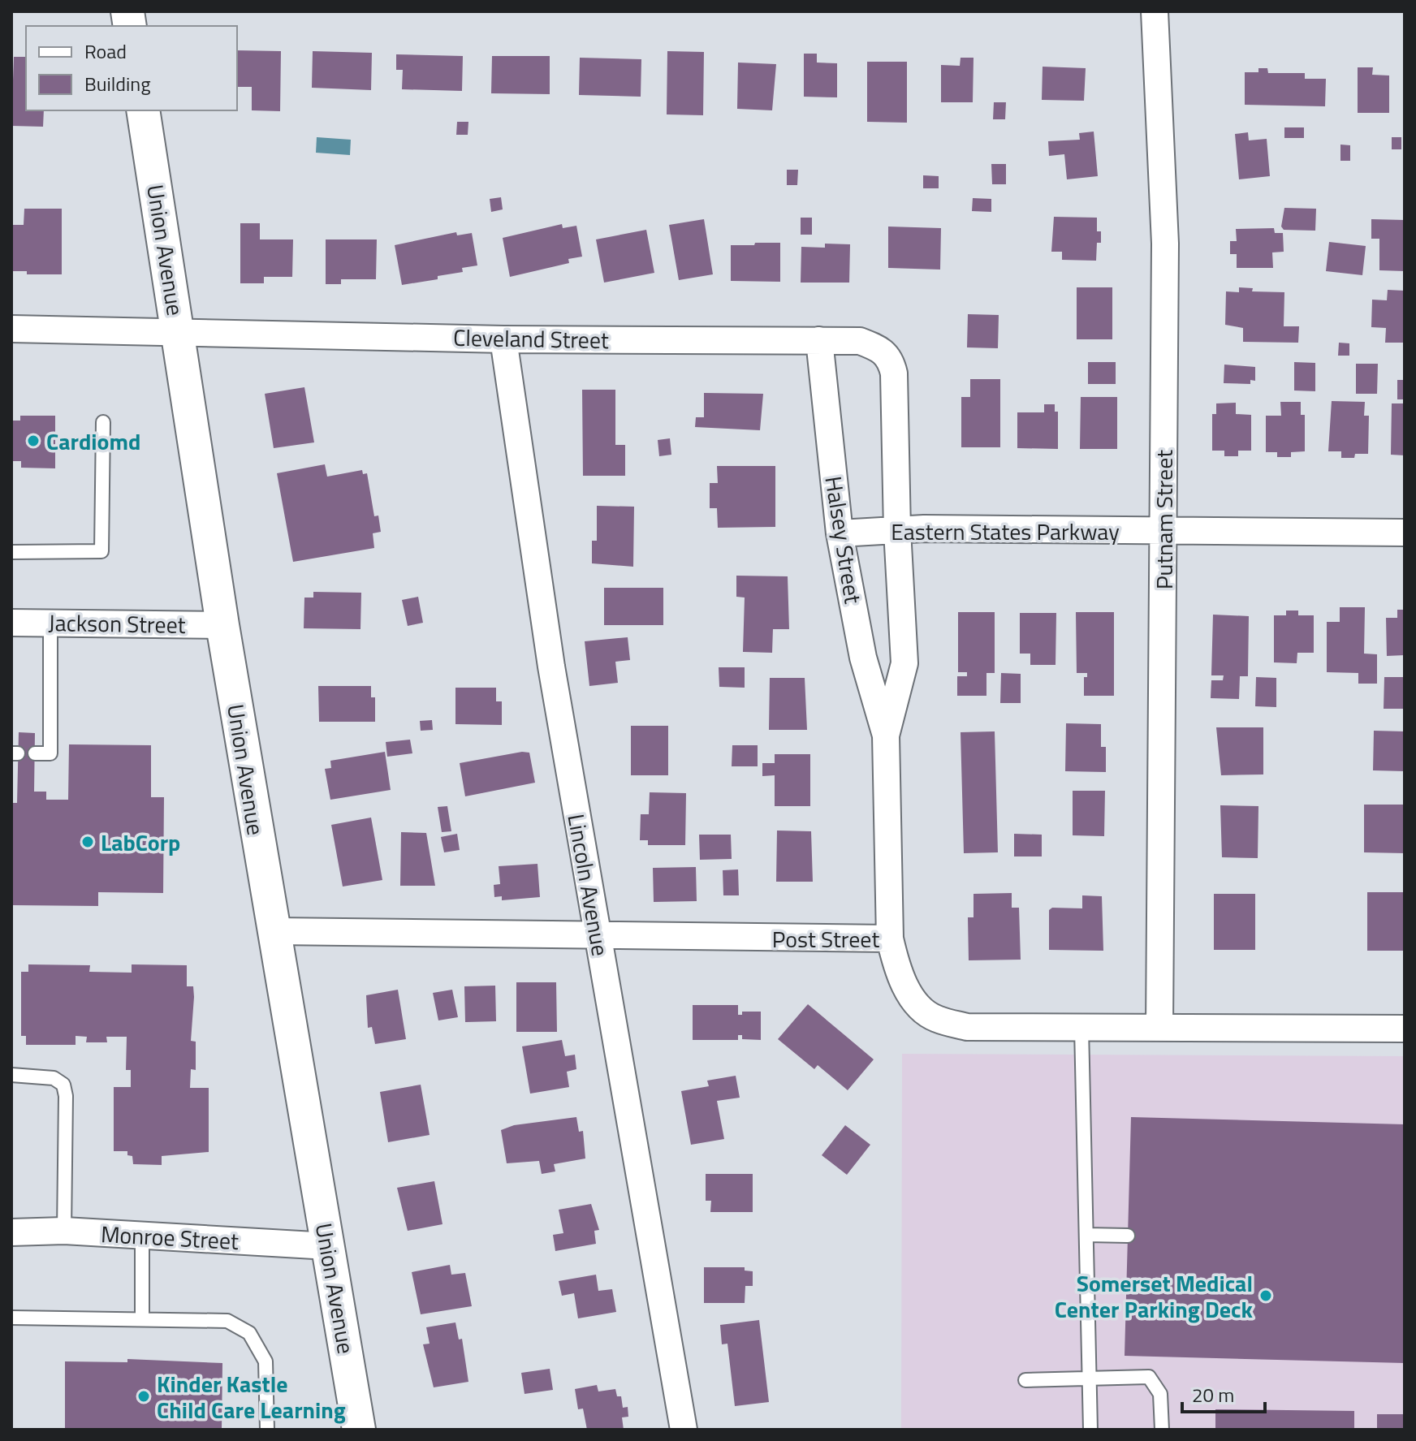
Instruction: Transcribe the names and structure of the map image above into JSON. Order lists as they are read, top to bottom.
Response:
{
  "streets": {
    "street": [
      "Union Avenue",
      "Cleveland Street",
      "Putnam Street",
      "Eastern States Parkway",
      "Halsey Street",
      "Jackson Street",
      "Lincoln Avenue",
      "Post Street",
      "Monroe Street"
    ]
  },
  "crossings": [
    ["Union Avenue", "Cleveland Street"],
    ["Union Avenue", "Jackson Street"],
    ["Union Avenue", "Post Street"],
    ["Union Avenue", "Monroe Street"],
    ["Cleveland Street", "Halsey Street"],
    ["Cleveland Street", "Lincoln Avenue"],
    ["Putnam Street", "Eastern States Parkway"],
    ["Putnam Street", "Post Street"],
    ["Eastern States Parkway", "Halsey Street"],
    ["Halsey Street", "Post Street"],
    ["Lincoln Avenue", "Post Street"]
  ],
  "places": [
    "Cardiomd",
    "LabCorp",
    "Somerset Medical Center Parking Deck",
    "Kinder Kastle Child Care Learning"
  ],
  "legend": ["Road", "Building"],
  "scale_bar": "20 m"
}
